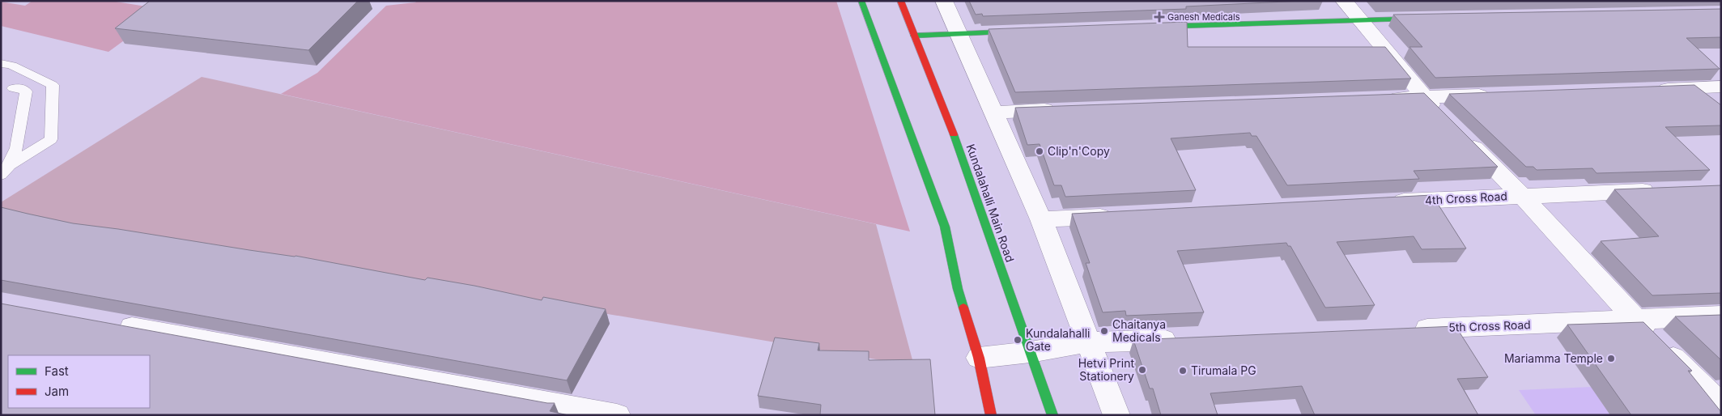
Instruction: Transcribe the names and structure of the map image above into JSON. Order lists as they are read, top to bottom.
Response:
{
  "streets": {
    "main road": ["Kundalahalli Main Road"],
    "street": ["4th Cross Road", "5th Cross Road"]
  },
  "places": {
    "health": ["Ganesh Medicals"],
    "other": [
      "Clip'n'Copy",
      "Chaitanya Medicals",
      "Kundalahalli Gate",
      "Mariamma Temple",
      "Hetvi Print Stationery",
      "Tirumala PG"
    ]
  },
  "legend": ["Fast", "Jam"]
}
